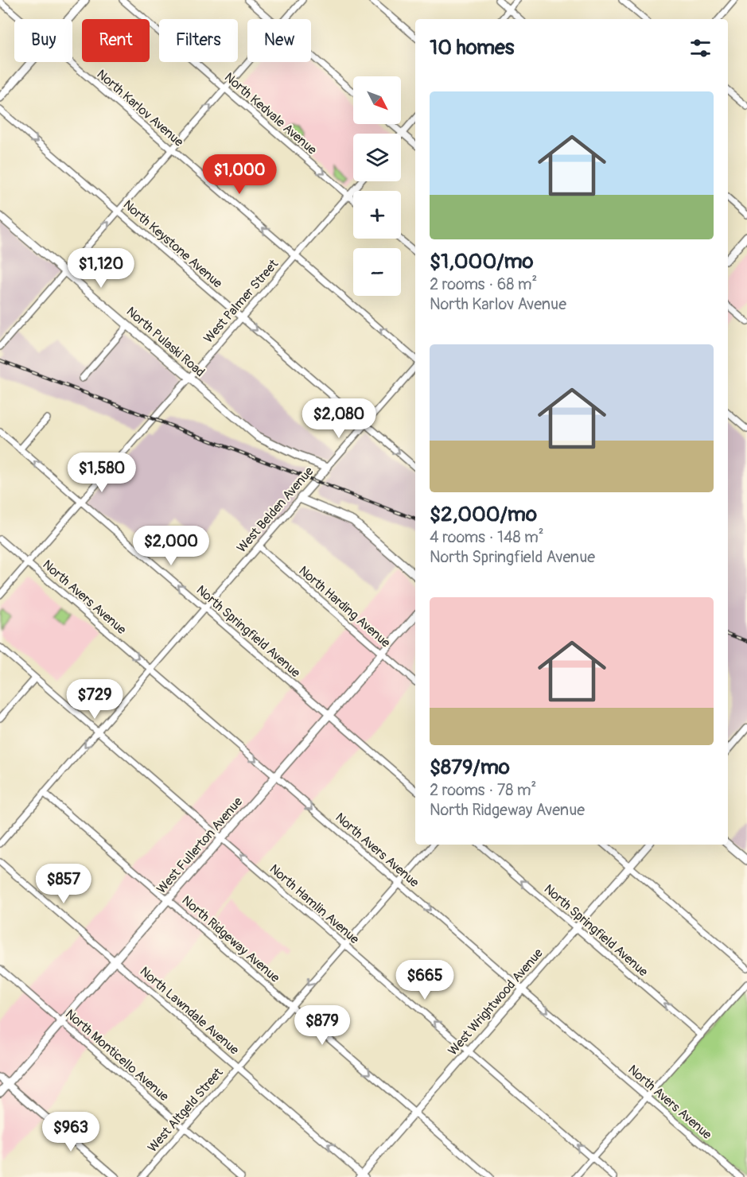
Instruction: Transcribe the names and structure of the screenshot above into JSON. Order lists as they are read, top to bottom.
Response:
{
  "streets": {
    "main road": ["North Pulaski Road", "West Belden Avenue", "West Fullerton Avenue"],
    "street": [
      "North Karlov Avenue",
      "North Kedvale Avenue",
      "North Keystone Avenue",
      "West Palmer Street",
      "North Avers Avenue",
      "North Harding Avenue",
      "North Springfield Avenue",
      "North Hamlin Avenue",
      "North Ridgeway Avenue",
      "West Wrightwood Avenue",
      "North Lawndale Avenue",
      "North Monticello Avenue",
      "West Altgeld Street"
    ]
  },
  "crossings": [
    ["North Karlov Avenue", "West Palmer Street"],
    ["North Kedvale Avenue", "West Palmer Street"],
    ["North Keystone Avenue", "West Palmer Street"],
    ["North Keystone Avenue", "West Belden Avenue"],
    ["West Palmer Street", "North Pulaski Road"],
    ["West Palmer Street", "North Avers Avenue"],
    ["West Palmer Street", "North Springfield Avenue"],
    ["North Pulaski Road", "West Belden Avenue"],
    ["West Belden Avenue", "North Avers Avenue"],
    ["West Belden Avenue", "North Harding Avenue"],
    ["West Belden Avenue", "North Springfield Avenue"],
    ["West Belden Avenue", "North Hamlin Avenue"],
    ["West Belden Avenue", "North Ridgeway Avenue"],
    ["North Avers Avenue", "West Fullerton Avenue"],
    ["North Avers Avenue", "West Wrightwood Avenue"],
    ["North Avers Avenue", "West Altgeld Street"],
    ["North Harding Avenue", "West Fullerton Avenue"],
    ["North Springfield Avenue", "West Fullerton Avenue"],
    ["North Springfield Avenue", "West Wrightwood Avenue"],
    ["West Fullerton Avenue", "North Hamlin Avenue"],
    ["West Fullerton Avenue", "North Ridgeway Avenue"],
    ["West Fullerton Avenue", "North Lawndale Avenue"],
    ["West Fullerton Avenue", "North Monticello Avenue"],
    ["North Hamlin Avenue", "West Wrightwood Avenue"],
    ["North Hamlin Avenue", "West Altgeld Street"],
    ["North Ridgeway Avenue", "West Wrightwood Avenue"],
    ["North Ridgeway Avenue", "West Altgeld Street"],
    ["West Wrightwood Avenue", "North Lawndale Avenue"],
    ["North Lawndale Avenue", "West Altgeld Street"],
    ["North Monticello Avenue", "West Altgeld Street"]
  ],
  "one_way": [
    "North Karlov Avenue",
    "North Kedvale Avenue",
    "North Keystone Avenue",
    "North Avers Avenue",
    "North Springfield Avenue",
    "North Hamlin Avenue"
  ],
  "north": "bottom right",
  "page": {
    "chip": [
      "Buy",
      "Rent",
      "Filters",
      "New"
    ],
    "heading": "10 homes",
    "map_buttons": ["+", "−"],
    "list": [
      {
        "name": "$1,000/mo",
        "note": "2 rooms · 68 m² · North Karlov Avenue"
      },
      {
        "name": "$2,000/mo",
        "note": "4 rooms · 148 m² · North Springfield Avenue"
      },
      {
        "name": "$879/mo",
        "note": "2 rooms · 78 m² · North Ridgeway Avenue"
      }
    ],
    "price": [
      "$1,000",
      "$1,120",
      "$2,080",
      "$1,580",
      "$2,000",
      "$729",
      "$857",
      "$665",
      "$879",
      "$963"
    ]
  }
}
